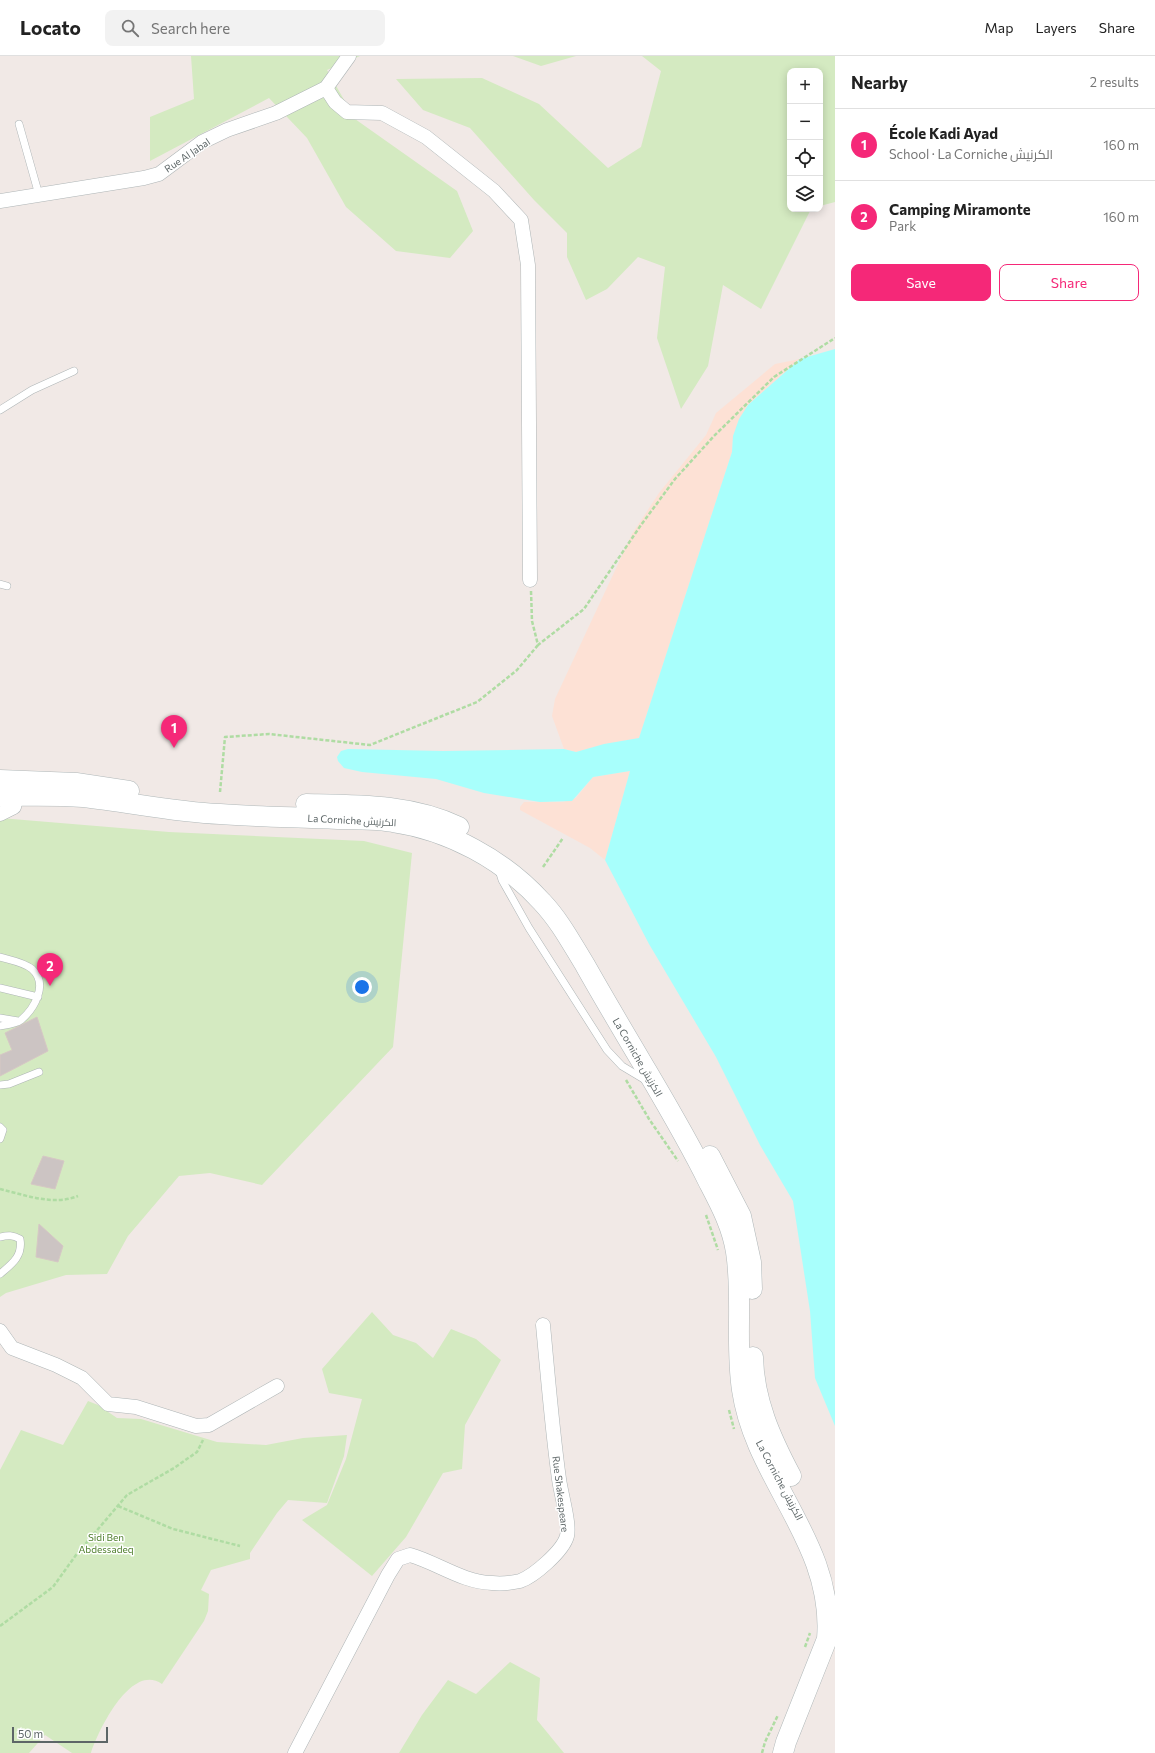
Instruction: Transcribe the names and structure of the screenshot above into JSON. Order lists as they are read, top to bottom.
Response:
{
  "streets": {
    "main road": ["La Corniche الكرنيش"],
    "street": ["Rue Al Jabal", "Rue Shakespeare"]
  },
  "parks": ["Sidi Ben Abdessadeq"],
  "scale_bar": "50 m",
  "page": {
    "header": "Locato",
    "search": "Search here",
    "nav": ["Map", "Layers", "Share"],
    "heading": ["Nearby", "2 results"],
    "map_buttons": ["+", "−"],
    "list": [
      {
        "mark": "1",
        "name": "École Kadi Ayad",
        "note": "School · La Corniche الكرنيش",
        "value": "160 m"
      },
      {
        "mark": "2",
        "name": "Camping Miramonte",
        "note": "Park",
        "value": "160 m"
      }
    ],
    "buttons": ["Save", "Share"],
    "pins": ["1", "2"],
    "scale": "50 m"
  }
}
